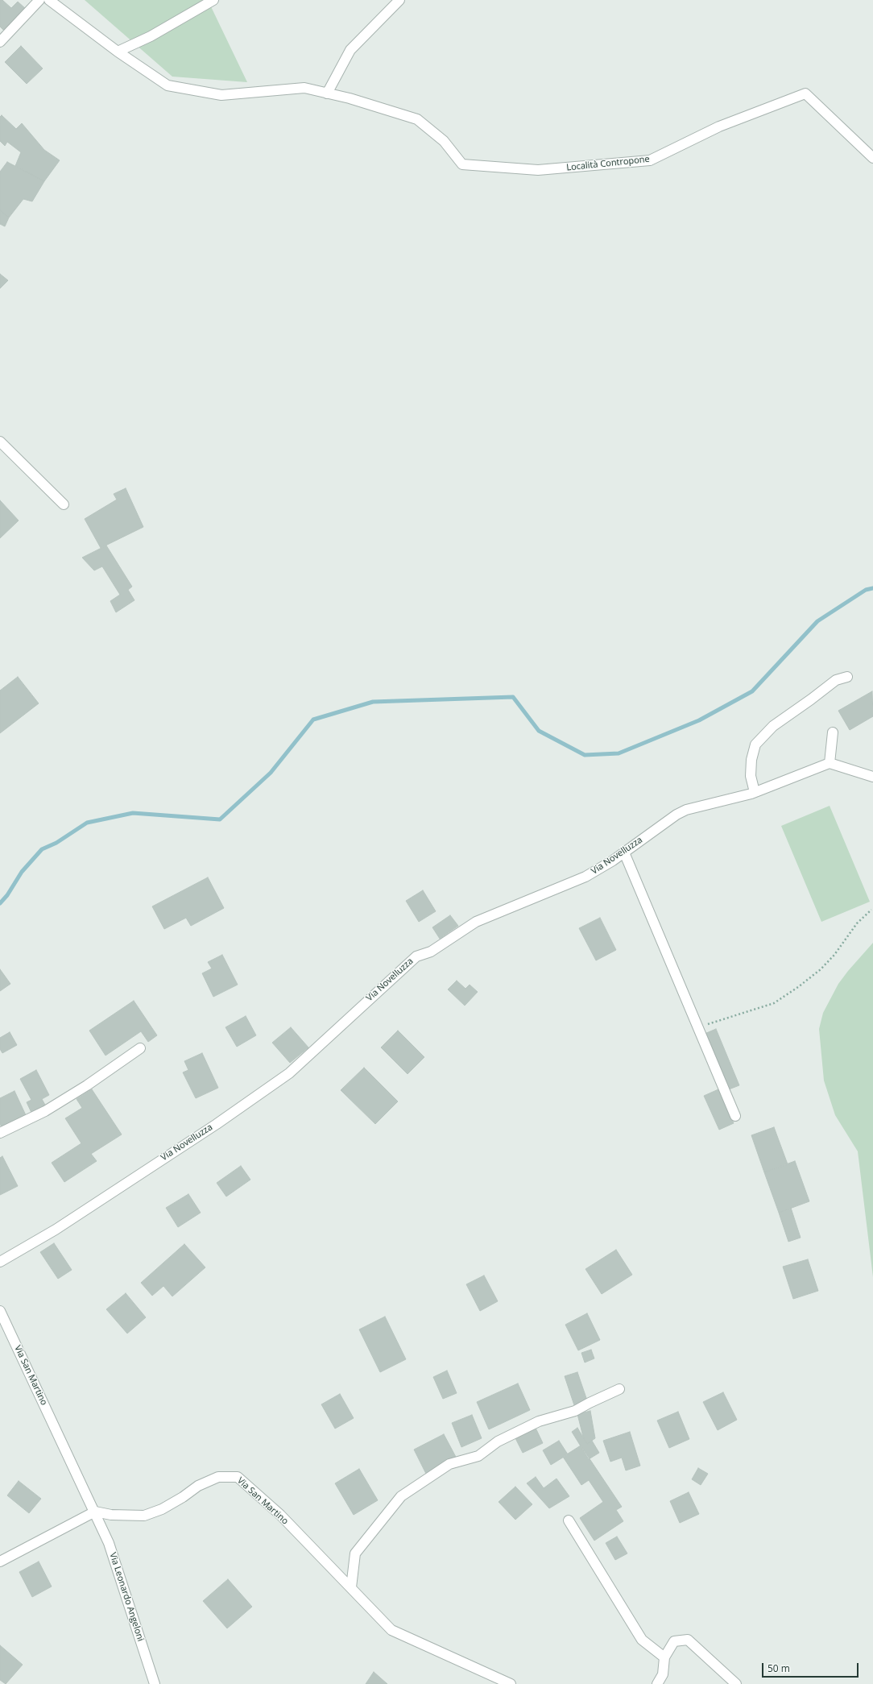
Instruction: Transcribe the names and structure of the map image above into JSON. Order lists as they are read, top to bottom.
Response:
{
  "streets": {
    "street": [
      "Località Contropone",
      "Via Novelluzza",
      "Via San Martino",
      "Via Leonardo Angeloni"
    ]
  },
  "crossings": [
    ["Via San Martino", "Via Leonardo Angeloni"]
  ],
  "scale_bar": "50 m"
}
